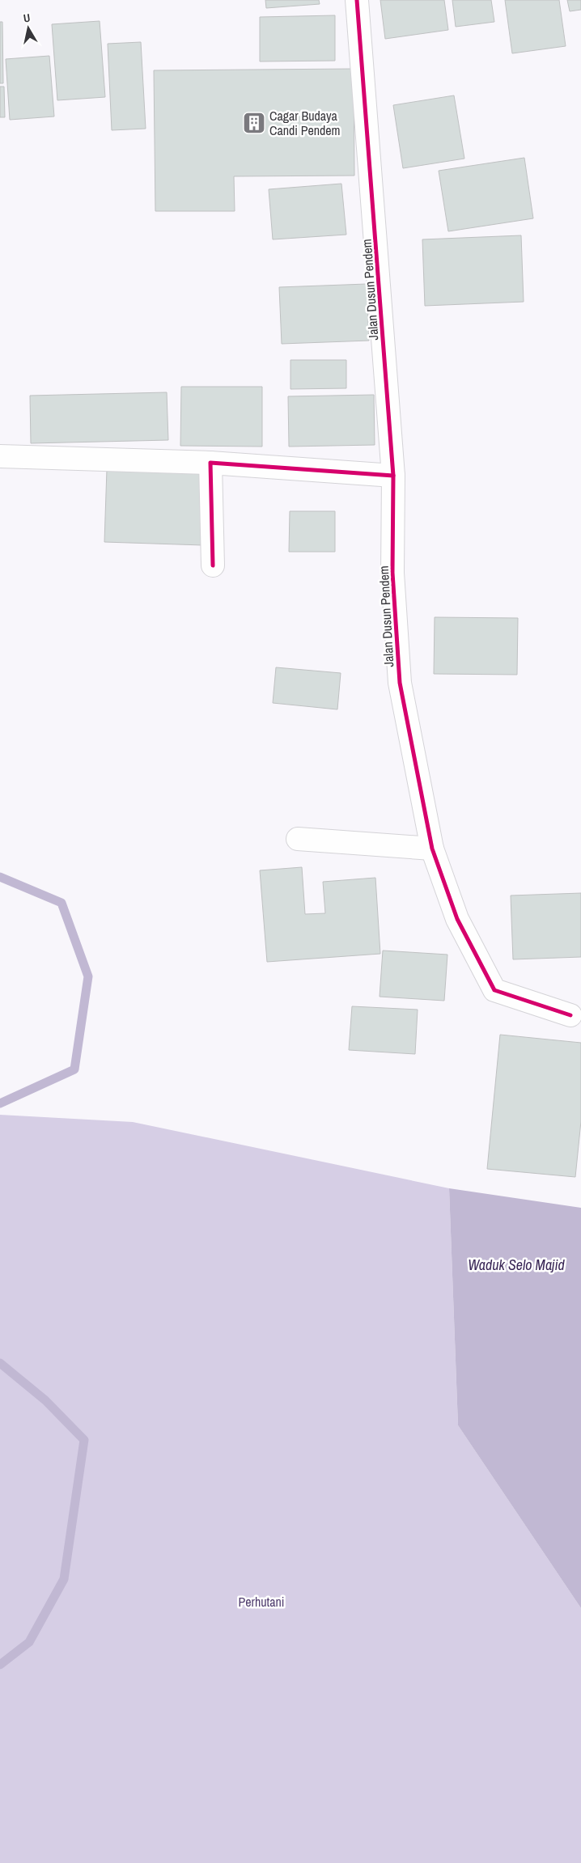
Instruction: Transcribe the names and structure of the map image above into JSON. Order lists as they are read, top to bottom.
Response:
{
  "streets": {
    "street": ["Jalan Dusun Pendem"]
  },
  "water": ["Waduk Selo Majid"],
  "parks": ["Perhutani"],
  "places": {
    "building": ["Cagar Budaya Candi Pendem"]
  },
  "north": "top"
}
